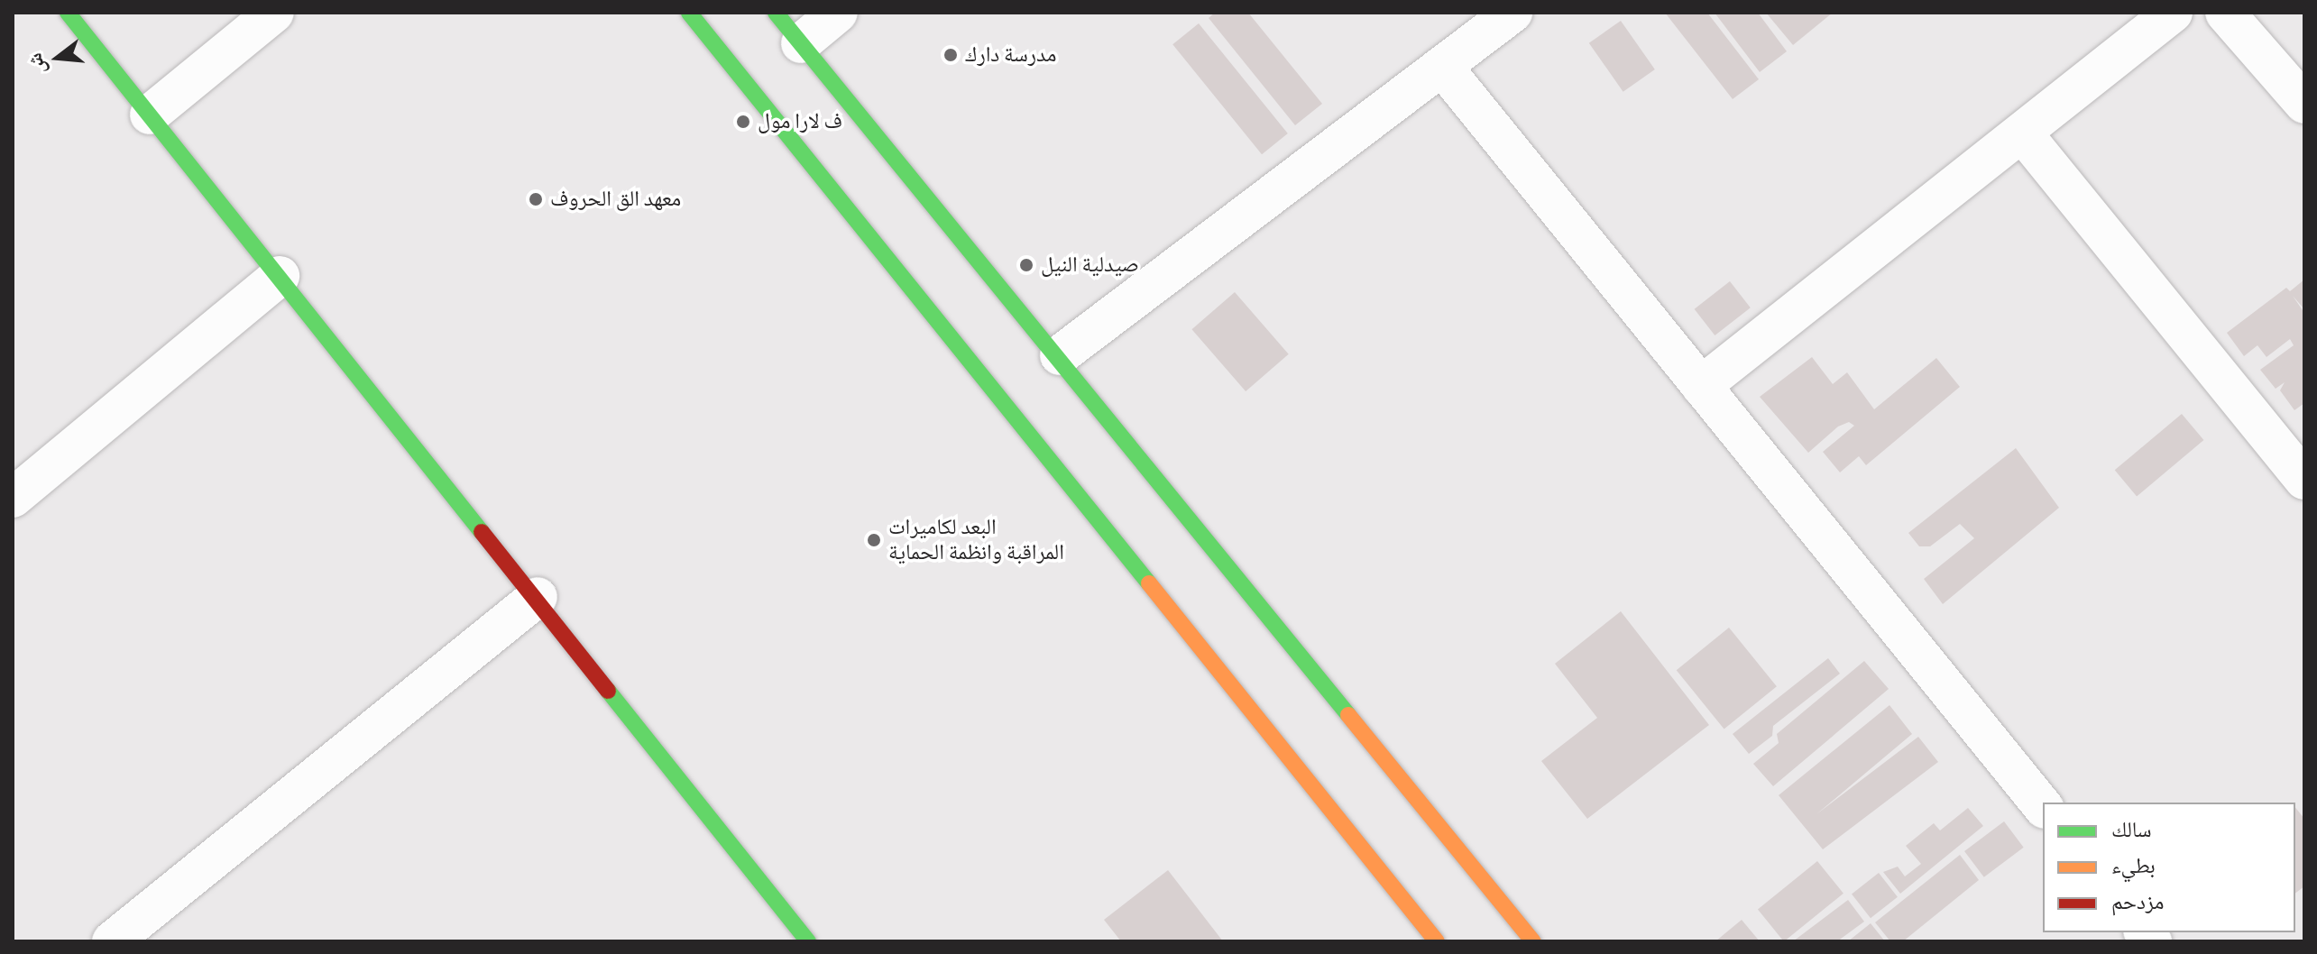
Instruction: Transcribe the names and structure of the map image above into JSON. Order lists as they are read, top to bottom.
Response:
{
  "places": [
    "مدرسة دارك",
    "ف لارا مول",
    "معهد الق الحروف",
    "صيدلية النيل",
    "البعد لكاميرات المراقبة وانظمة الحماية"
  ],
  "legend": ["سالك", "بطيء", "مزدحم"],
  "north": "left"
}
